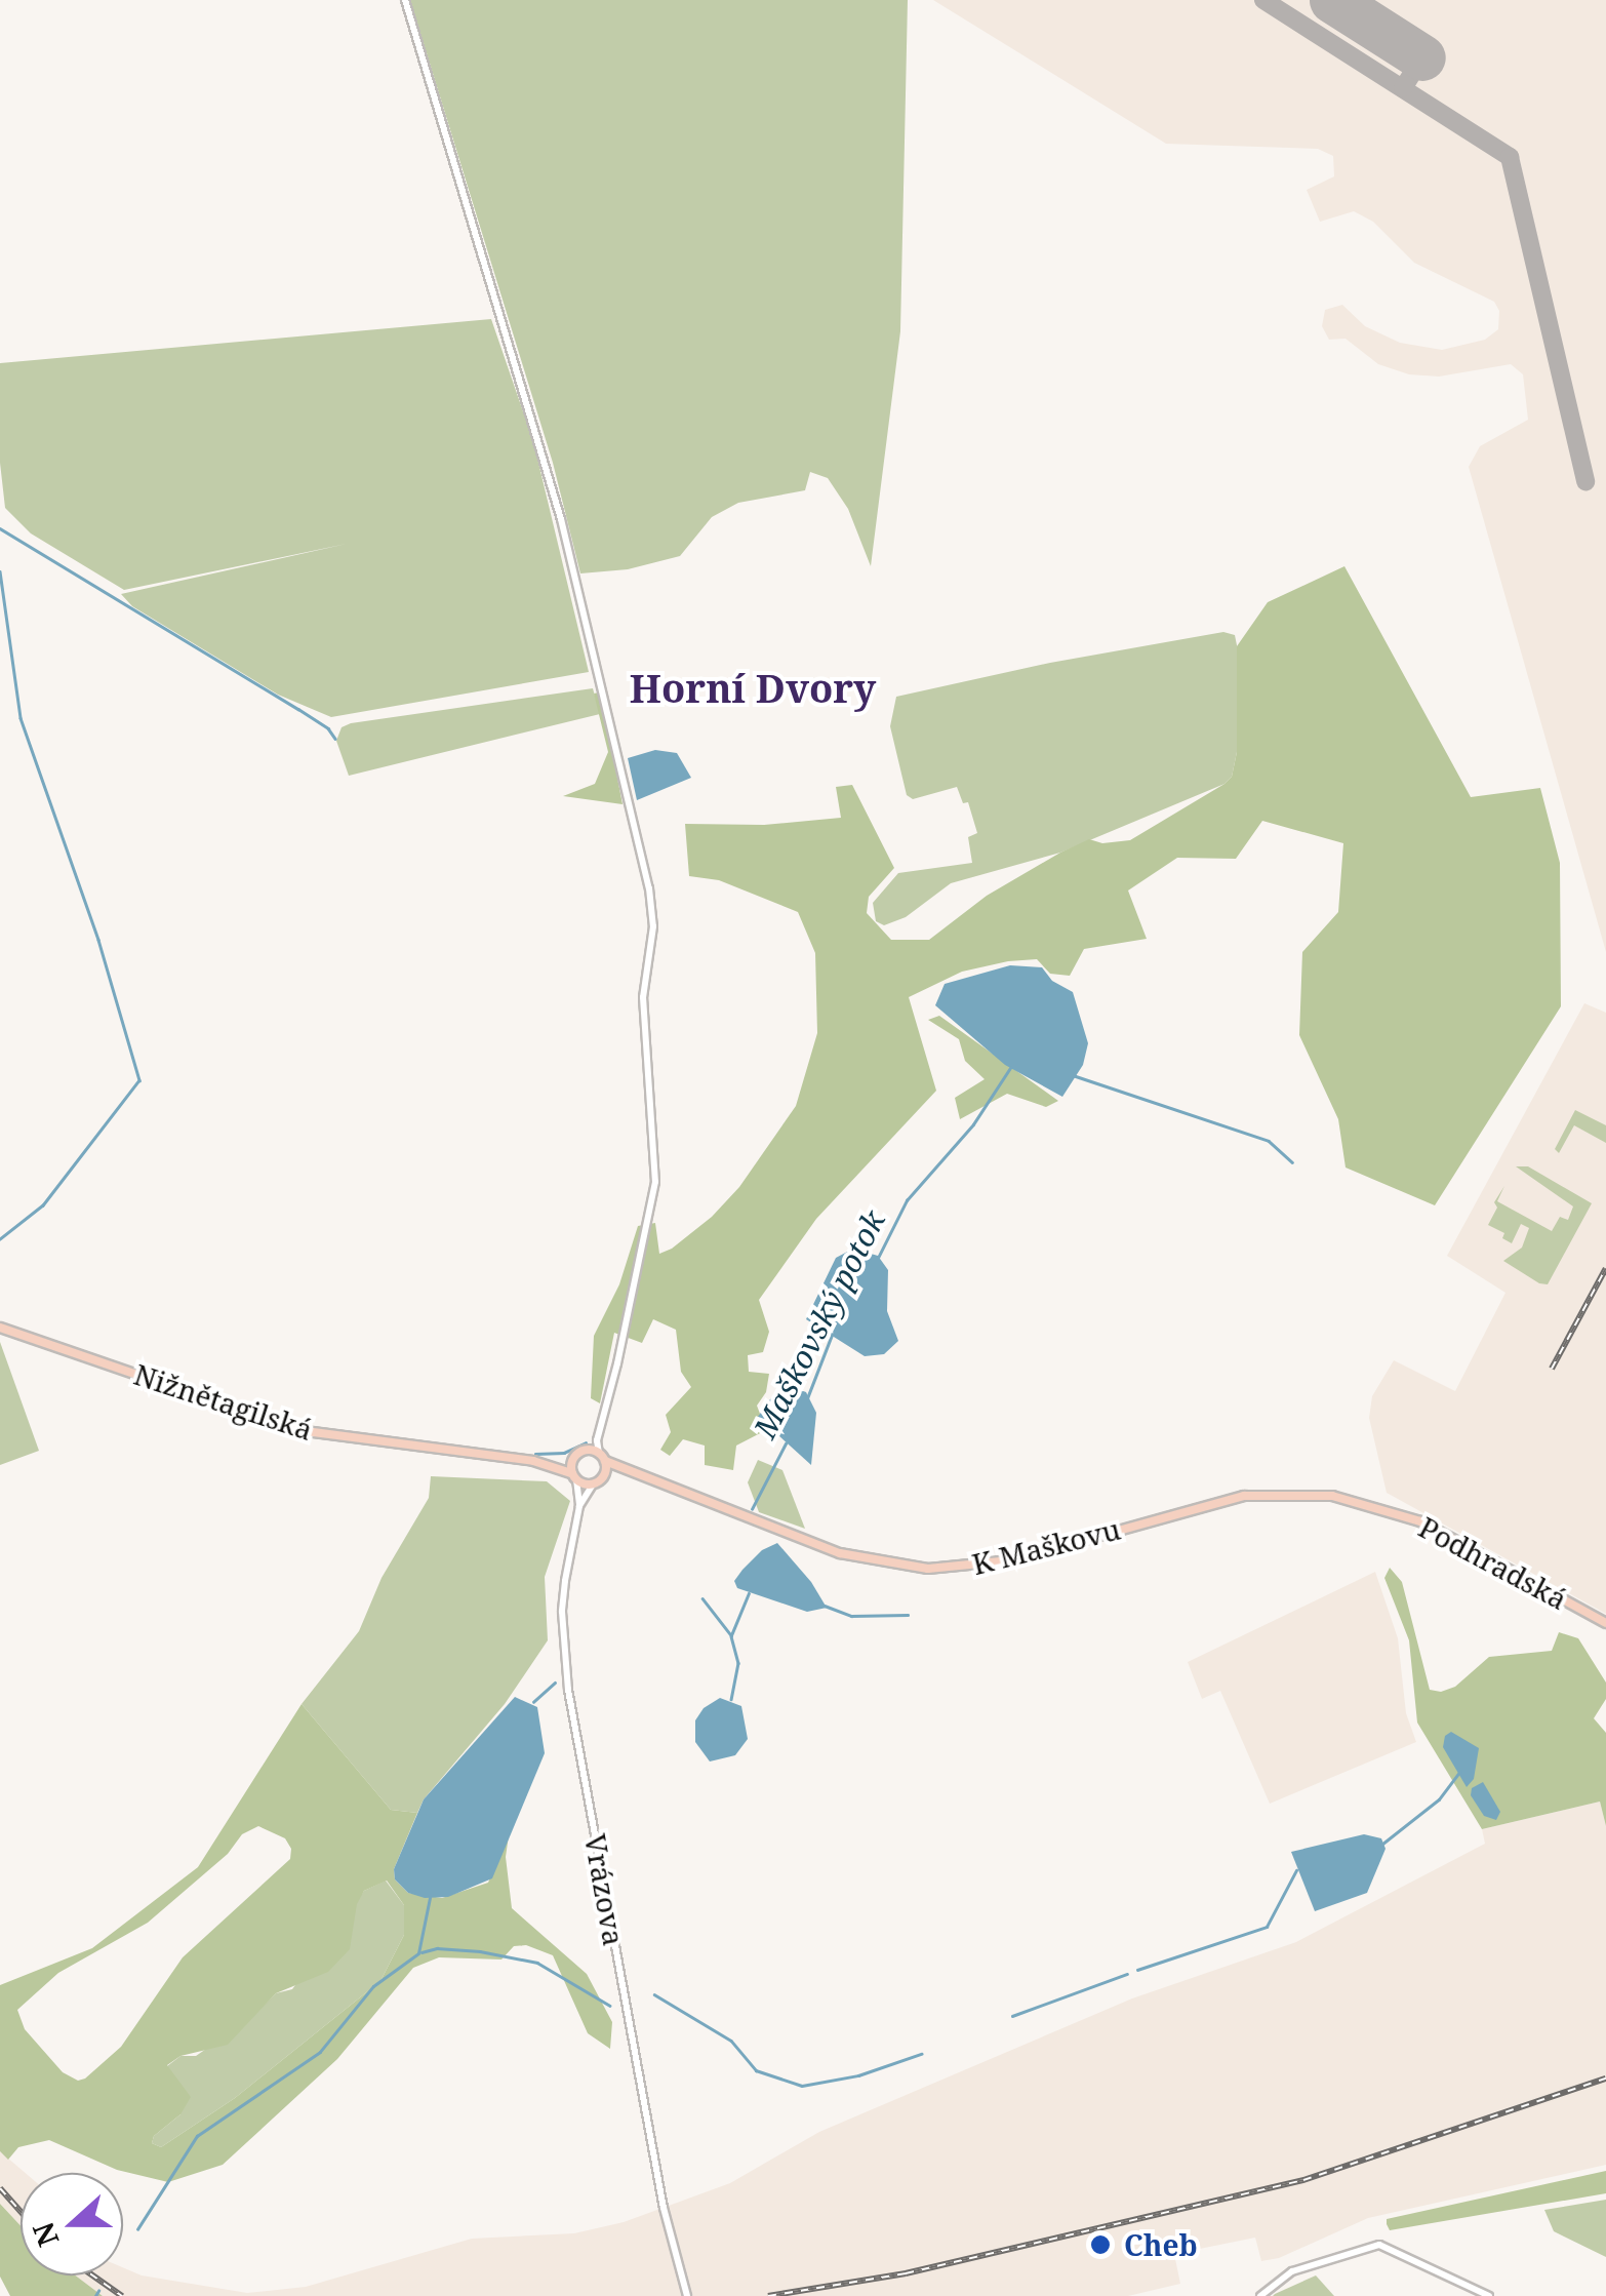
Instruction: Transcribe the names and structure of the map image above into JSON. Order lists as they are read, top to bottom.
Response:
{
  "streets": {
    "main road": ["Nižnětagilská", "K Maškovu", "Podhradská"],
    "street": ["Vrázova"]
  },
  "crossings": [
    ["Nižnětagilská", "K Maškovu"],
    ["Nižnětagilská", "Vrázova"],
    ["K Maškovu", "Podhradská"],
    ["K Maškovu", "Vrázova"]
  ],
  "districts": ["Horní Dvory"],
  "water": ["Maškovský potok"],
  "places": ["Cheb"],
  "north": "left"
}
